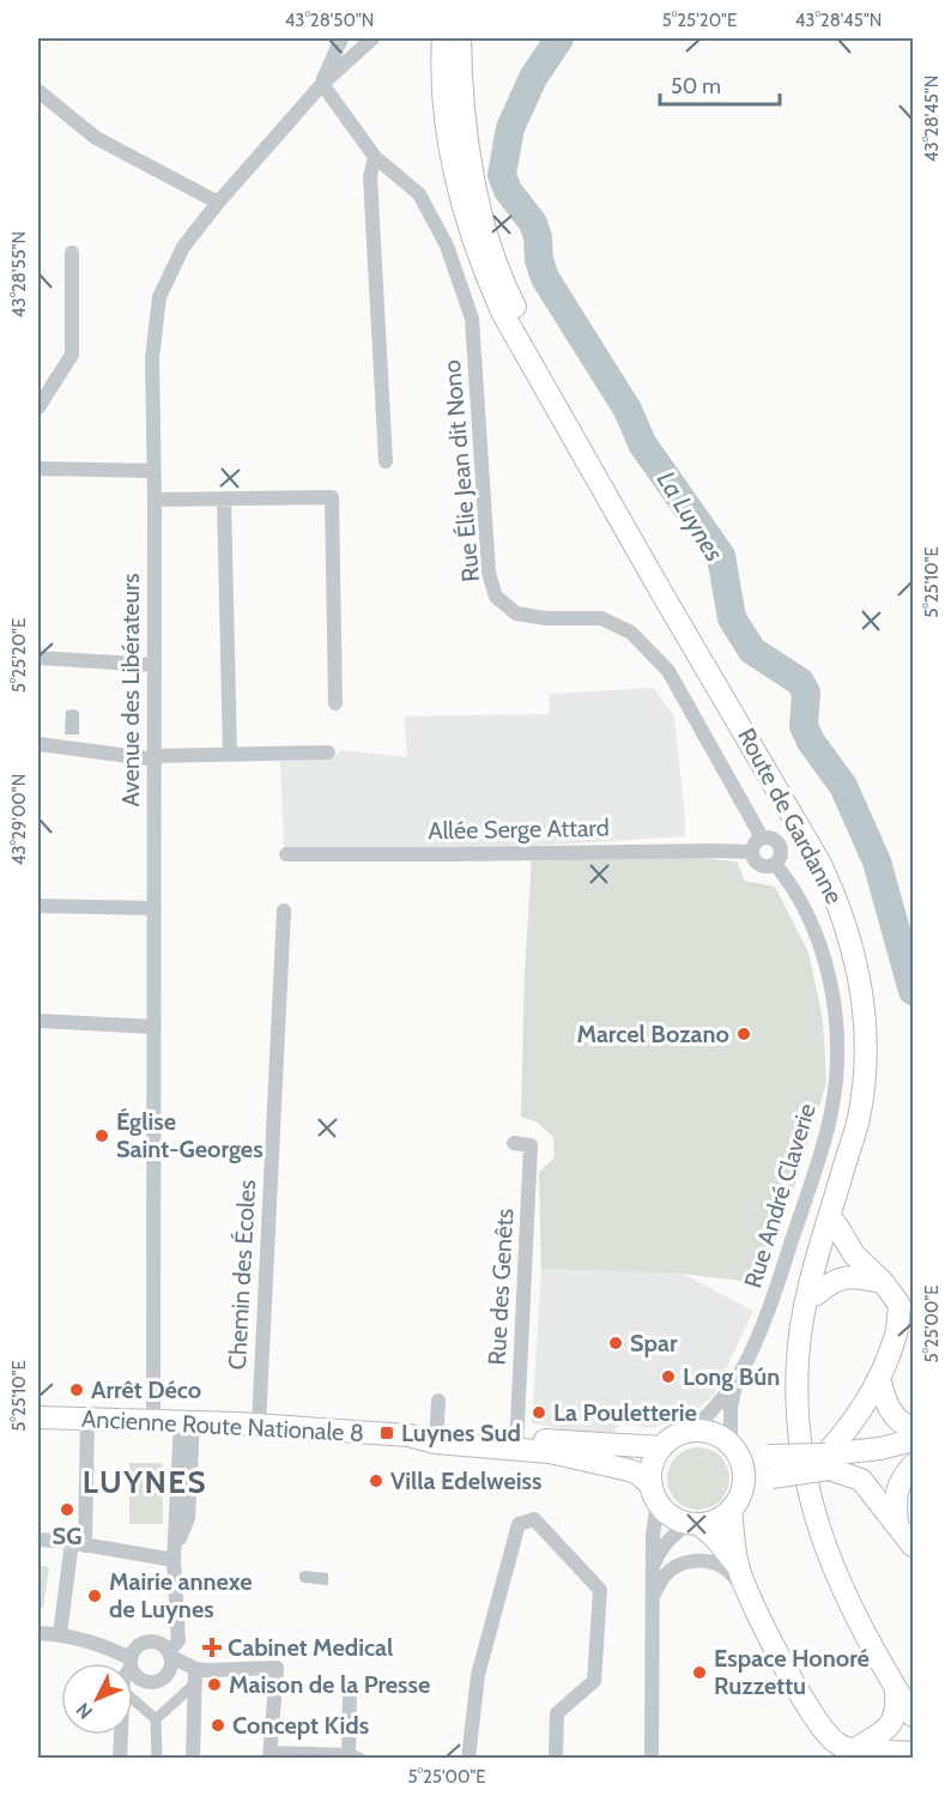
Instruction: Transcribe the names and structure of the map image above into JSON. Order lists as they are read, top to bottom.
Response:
{
  "streets": {
    "main road": ["Route de Gardanne", "Ancienne Route Nationale 8"],
    "street": [
      "Rue Élie Jean dit Nono",
      "Avenue des Libérateurs",
      "Allée Serge Attard",
      "Rue André Claverie",
      "Chemin des Écoles",
      "Rue des Genêts"
    ]
  },
  "crossings": [
    ["Rue Élie Jean dit Nono", "Avenue des Libérateurs"],
    ["Rue Élie Jean dit Nono", "Allée Serge Attard"],
    ["Rue Élie Jean dit Nono", "Rue André Claverie"],
    ["Avenue des Libérateurs", "Ancienne Route Nationale 8"],
    ["Allée Serge Attard", "Rue André Claverie"],
    ["Rue André Claverie", "Ancienne Route Nationale 8"],
    ["Chemin des Écoles", "Ancienne Route Nationale 8"],
    ["Rue des Genêts", "Ancienne Route Nationale 8"]
  ],
  "districts": ["LUYNES"],
  "water": ["La Luynes"],
  "places": {
    "other": [
      "Marcel Bozano",
      "Église Saint-Georges",
      "Spar",
      "Long Bún",
      "Arrêt Déco",
      "La Pouletterie",
      "Villa Edelweiss",
      "SG",
      "Mairie annexe de Luynes",
      "Espace Honoré Ruzzettu",
      "Maison de la Presse",
      "Concept Kids"
    ],
    "transit": ["Luynes Sud"],
    "health": ["Cabinet Medical"]
  },
  "scale_bar": "50 m",
  "north": "bottom left",
  "coordinates": [
    "43°28'50\"N",
    "5°25'20\"E",
    "43°28'45\"N",
    "43°28'55\"N",
    "5°25'10\"E",
    "43°29'00\"N",
    "5°25'00\"E"
  ]
}
